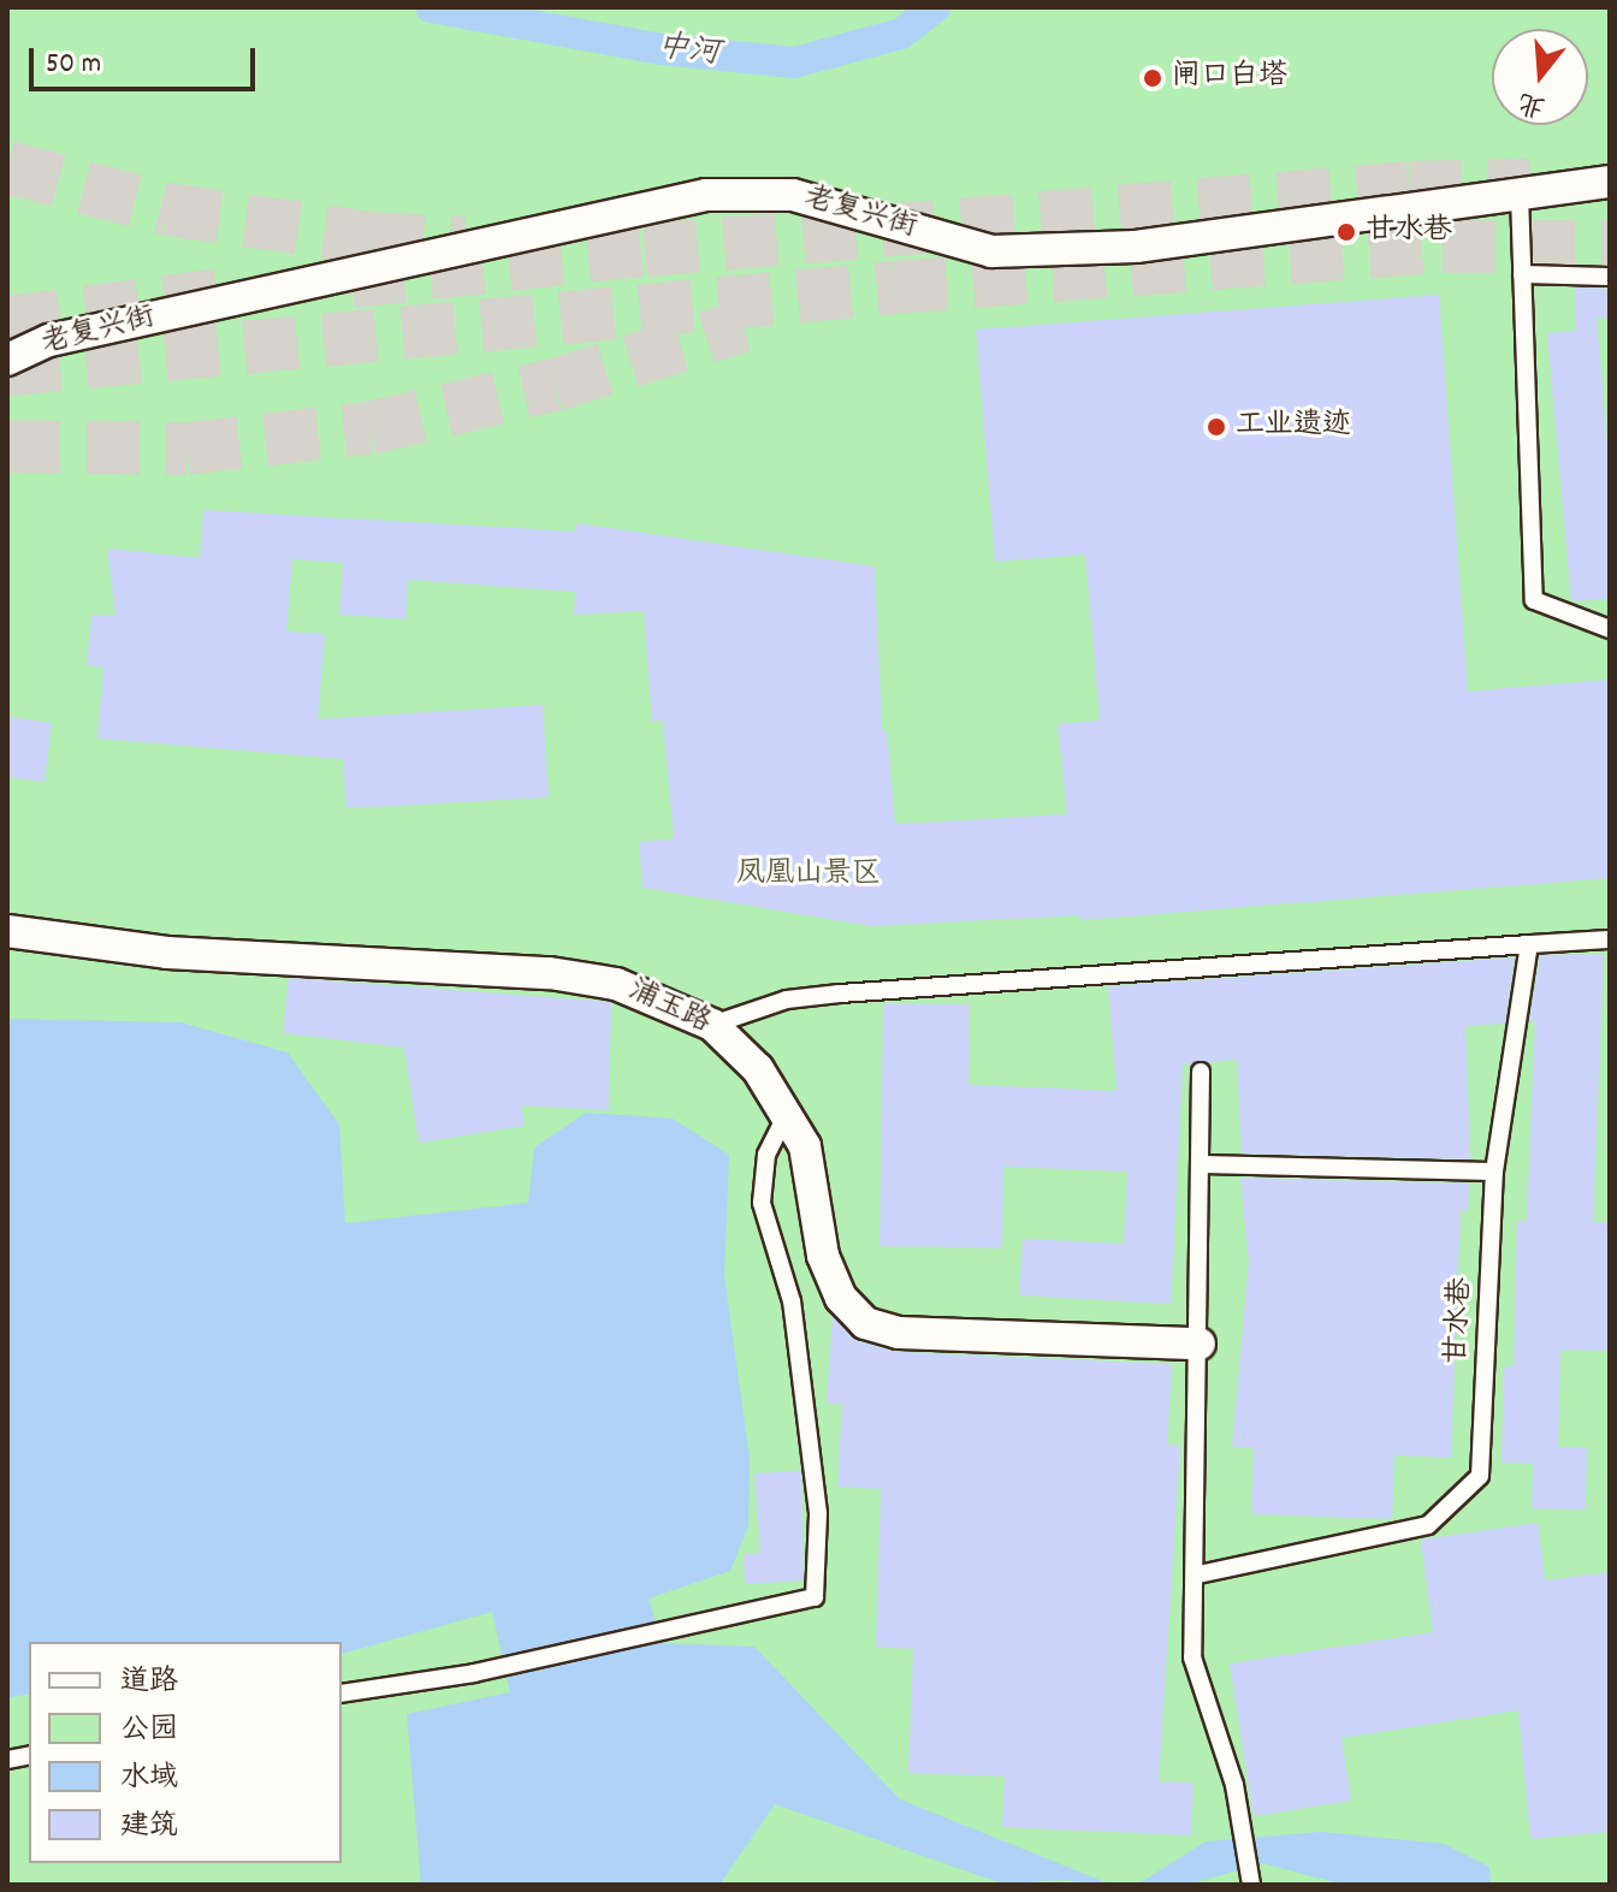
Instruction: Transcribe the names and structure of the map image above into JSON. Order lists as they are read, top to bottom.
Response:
{
  "streets": {
    "street": ["老复兴街", "浦玉路"],
    "lane": ["甘水巷"]
  },
  "water": ["中河"],
  "parks": ["凤凰山景区"],
  "places": ["闸口白塔", "甘水巷", "工业遗迹"],
  "legend": [
    "道路",
    "公园",
    "水域",
    "建筑"
  ],
  "scale_bar": "50 m",
  "north": "bottom"
}
